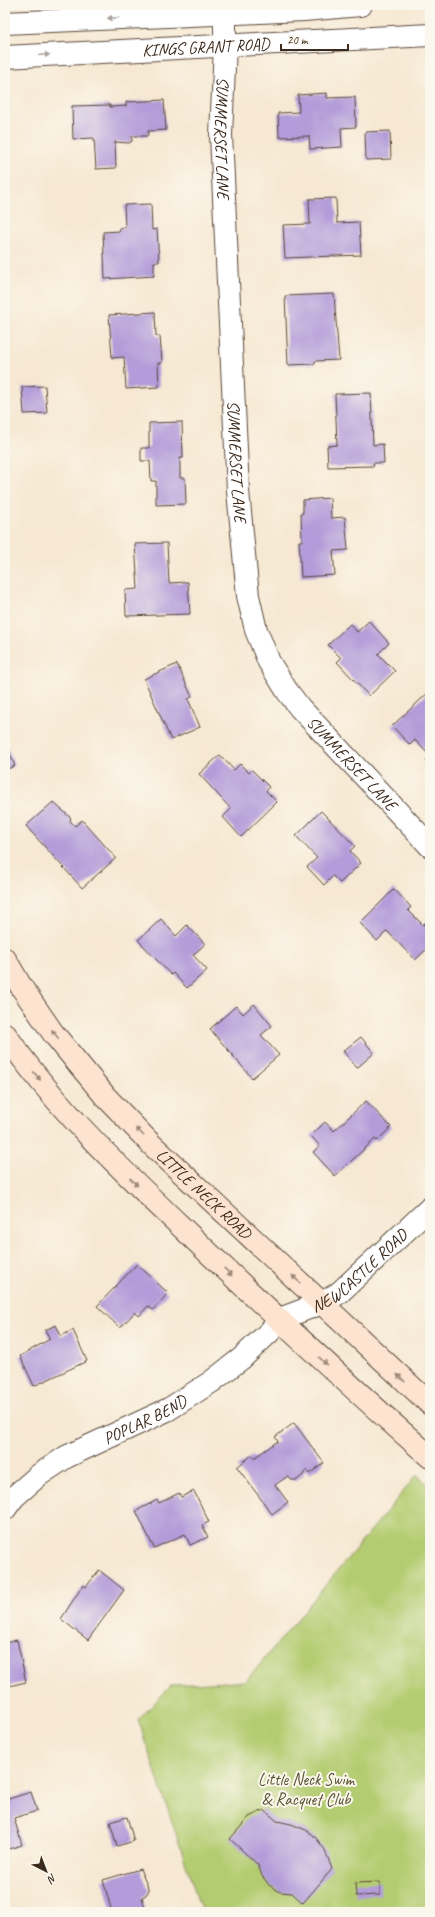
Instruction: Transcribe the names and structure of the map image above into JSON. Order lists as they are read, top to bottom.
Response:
{
  "streets": {
    "street": [
      "KINGS GRANT ROAD",
      "SUMMERSET LANE",
      "LITTLE NECK ROAD",
      "NEWCASTLE ROAD",
      "POPLAR BEND"
    ]
  },
  "crossings": [
    ["KINGS GRANT ROAD", "SUMMERSET LANE"],
    ["LITTLE NECK ROAD", "NEWCASTLE ROAD"],
    ["NEWCASTLE ROAD", "POPLAR BEND"]
  ],
  "parks": ["Little Neck Swim & Racquet Club"],
  "scale_bar": "20 m",
  "north": "bottom right"
}
